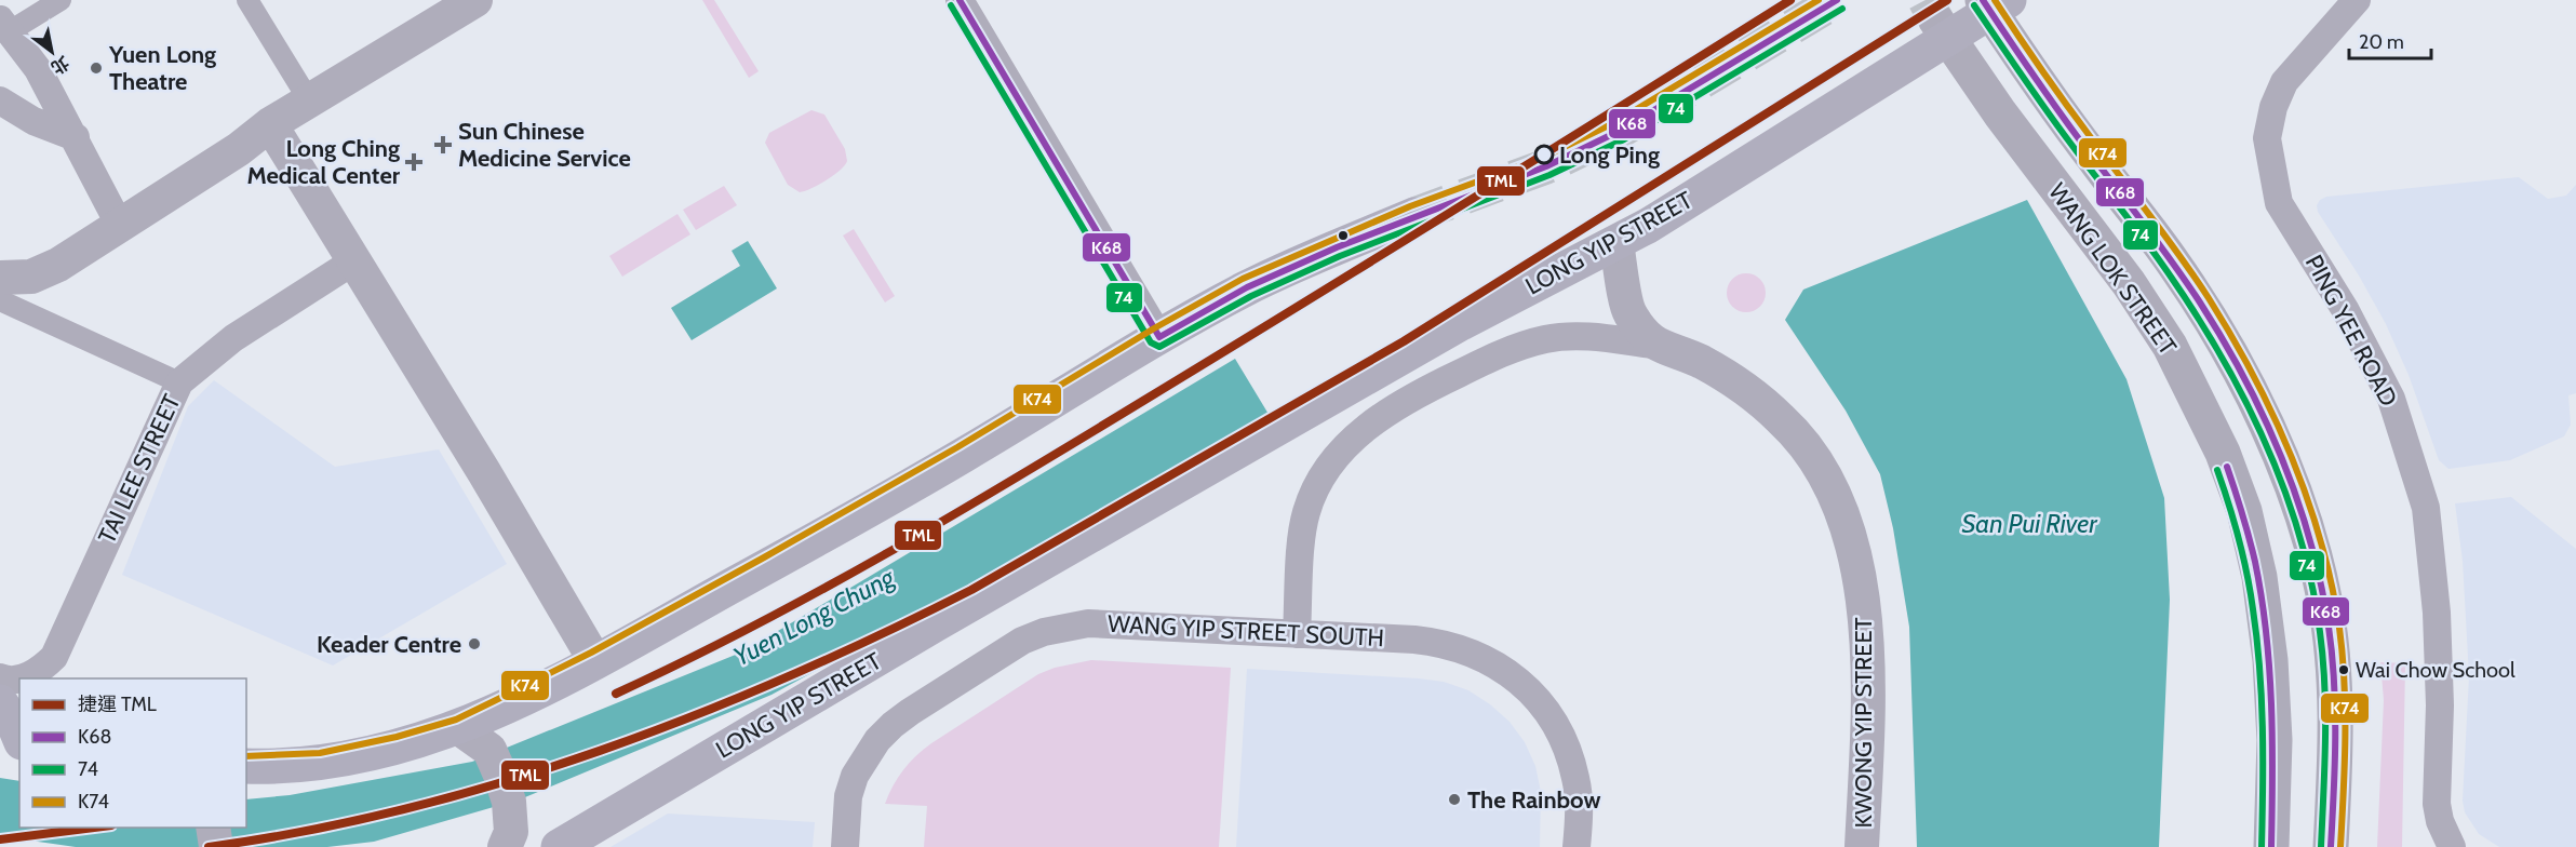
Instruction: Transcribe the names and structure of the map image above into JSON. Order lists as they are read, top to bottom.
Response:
{
  "streets": {
    "main road": ["LONG YIP STREET", "WANG LOK STREET"],
    "street": [
      "PING YEE ROAD",
      "TAI LEE STREET",
      "WANG YIP STREET SOUTH",
      "KWONG YIP STREET"
    ]
  },
  "crossings": [
    ["LONG YIP STREET", "WANG LOK STREET"],
    ["WANG YIP STREET SOUTH", "KWONG YIP STREET"]
  ],
  "water": ["San Pui River", "Yuen Long Chung"],
  "places": {
    "other": [
      "Yuen Long Theatre",
      "Long Ping",
      "Keader Centre",
      "Wai Chow School",
      "The Rainbow"
    ],
    "health": ["Sun Chinese Medicine Service", "Long Ching Medical Center"]
  },
  "lines": [
    "metro line TML",
    "transit line K68",
    "transit line K74",
    "transit line 74"
  ],
  "legend": [
    "捷運 TML",
    "K68",
    "74",
    "K74"
  ],
  "scale_bar": "20 m",
  "north": "bottom right"
}
